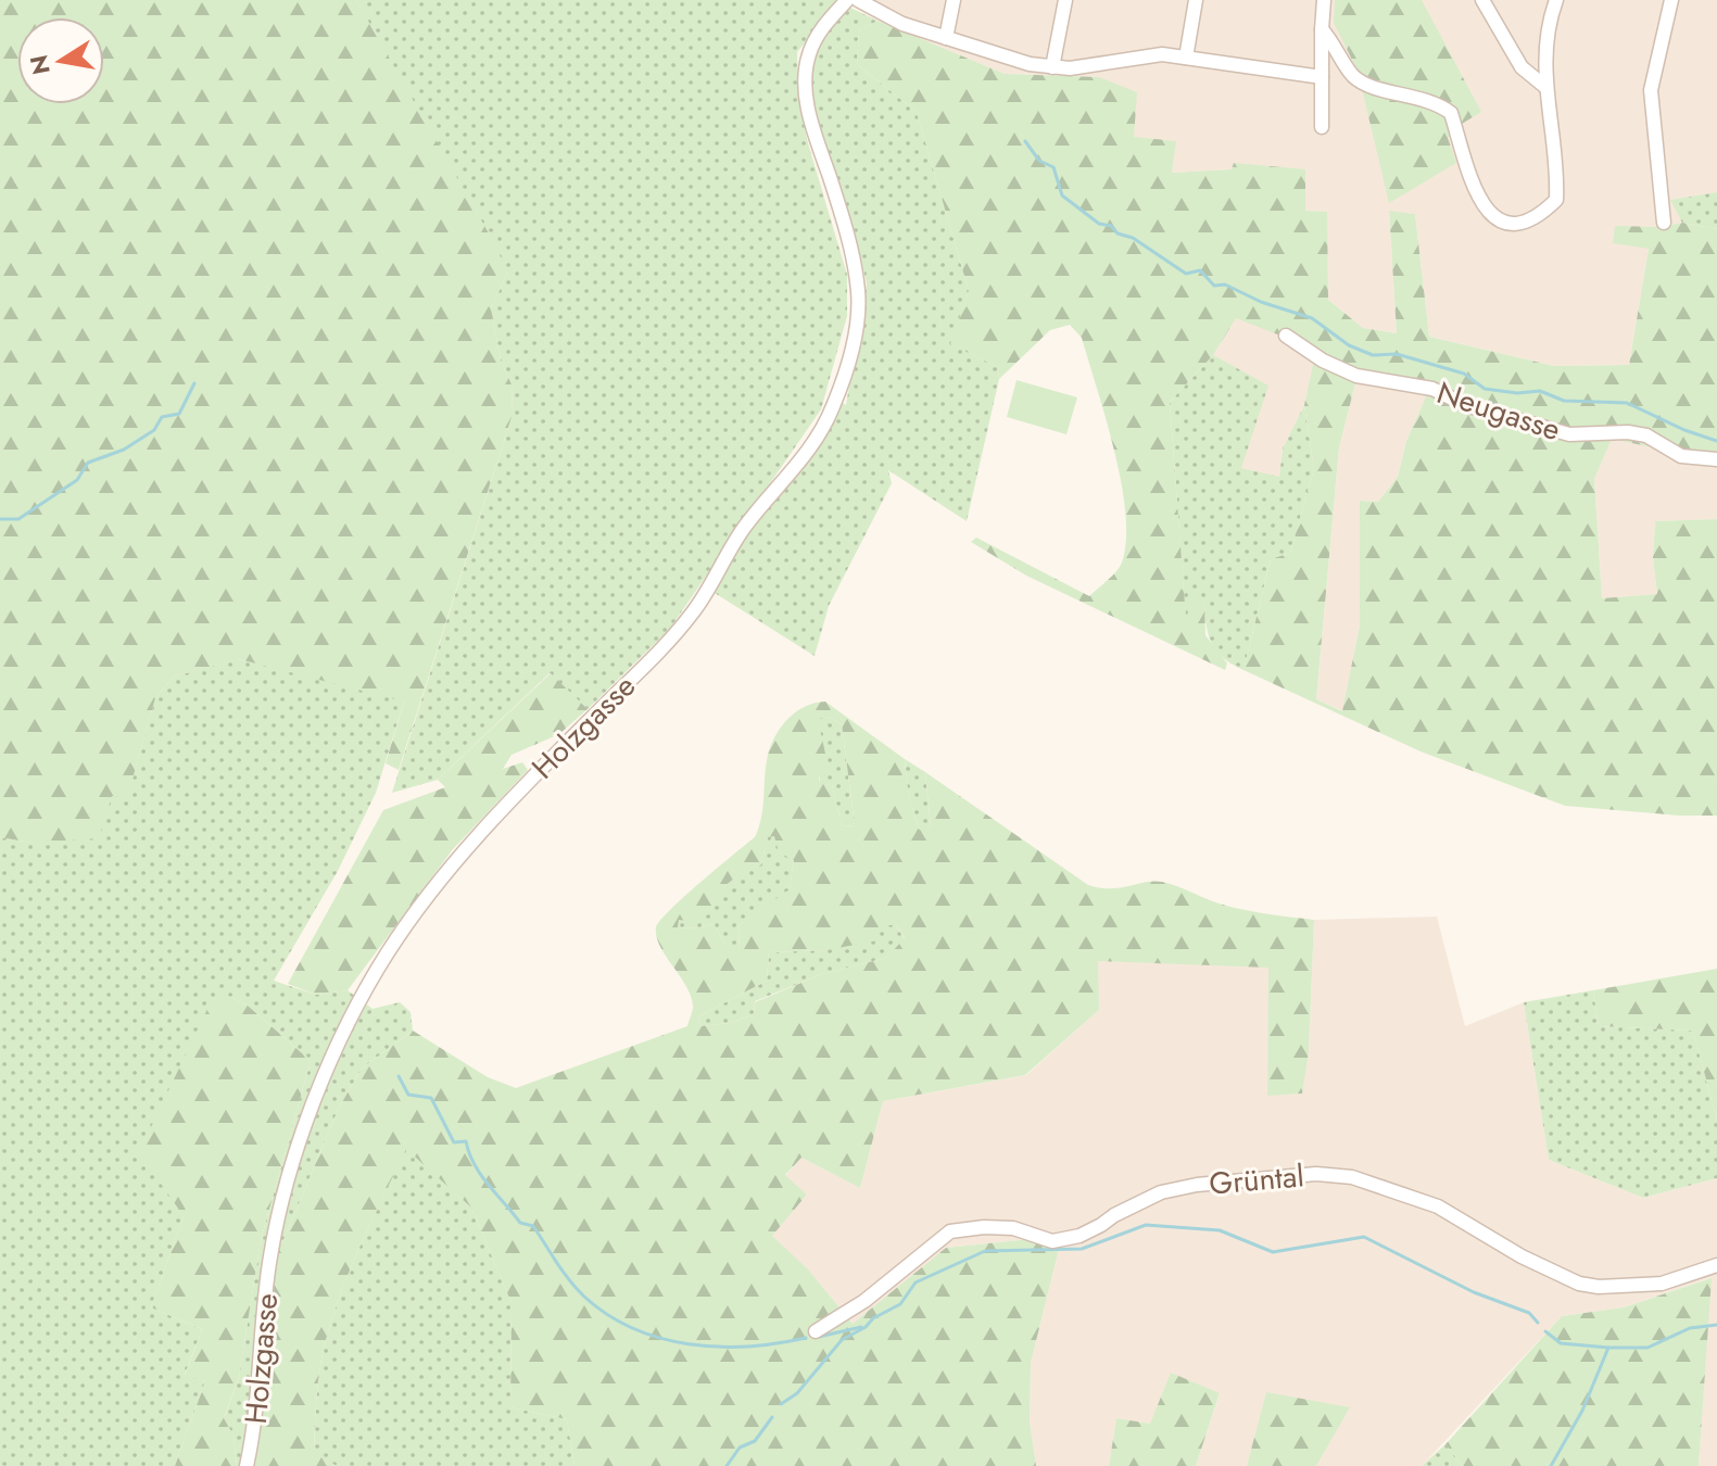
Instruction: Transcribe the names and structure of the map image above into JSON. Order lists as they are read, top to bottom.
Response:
{
  "streets": {
    "street": ["Neugasse", "Holzgasse", "Grüntal"]
  },
  "north": "left"
}
